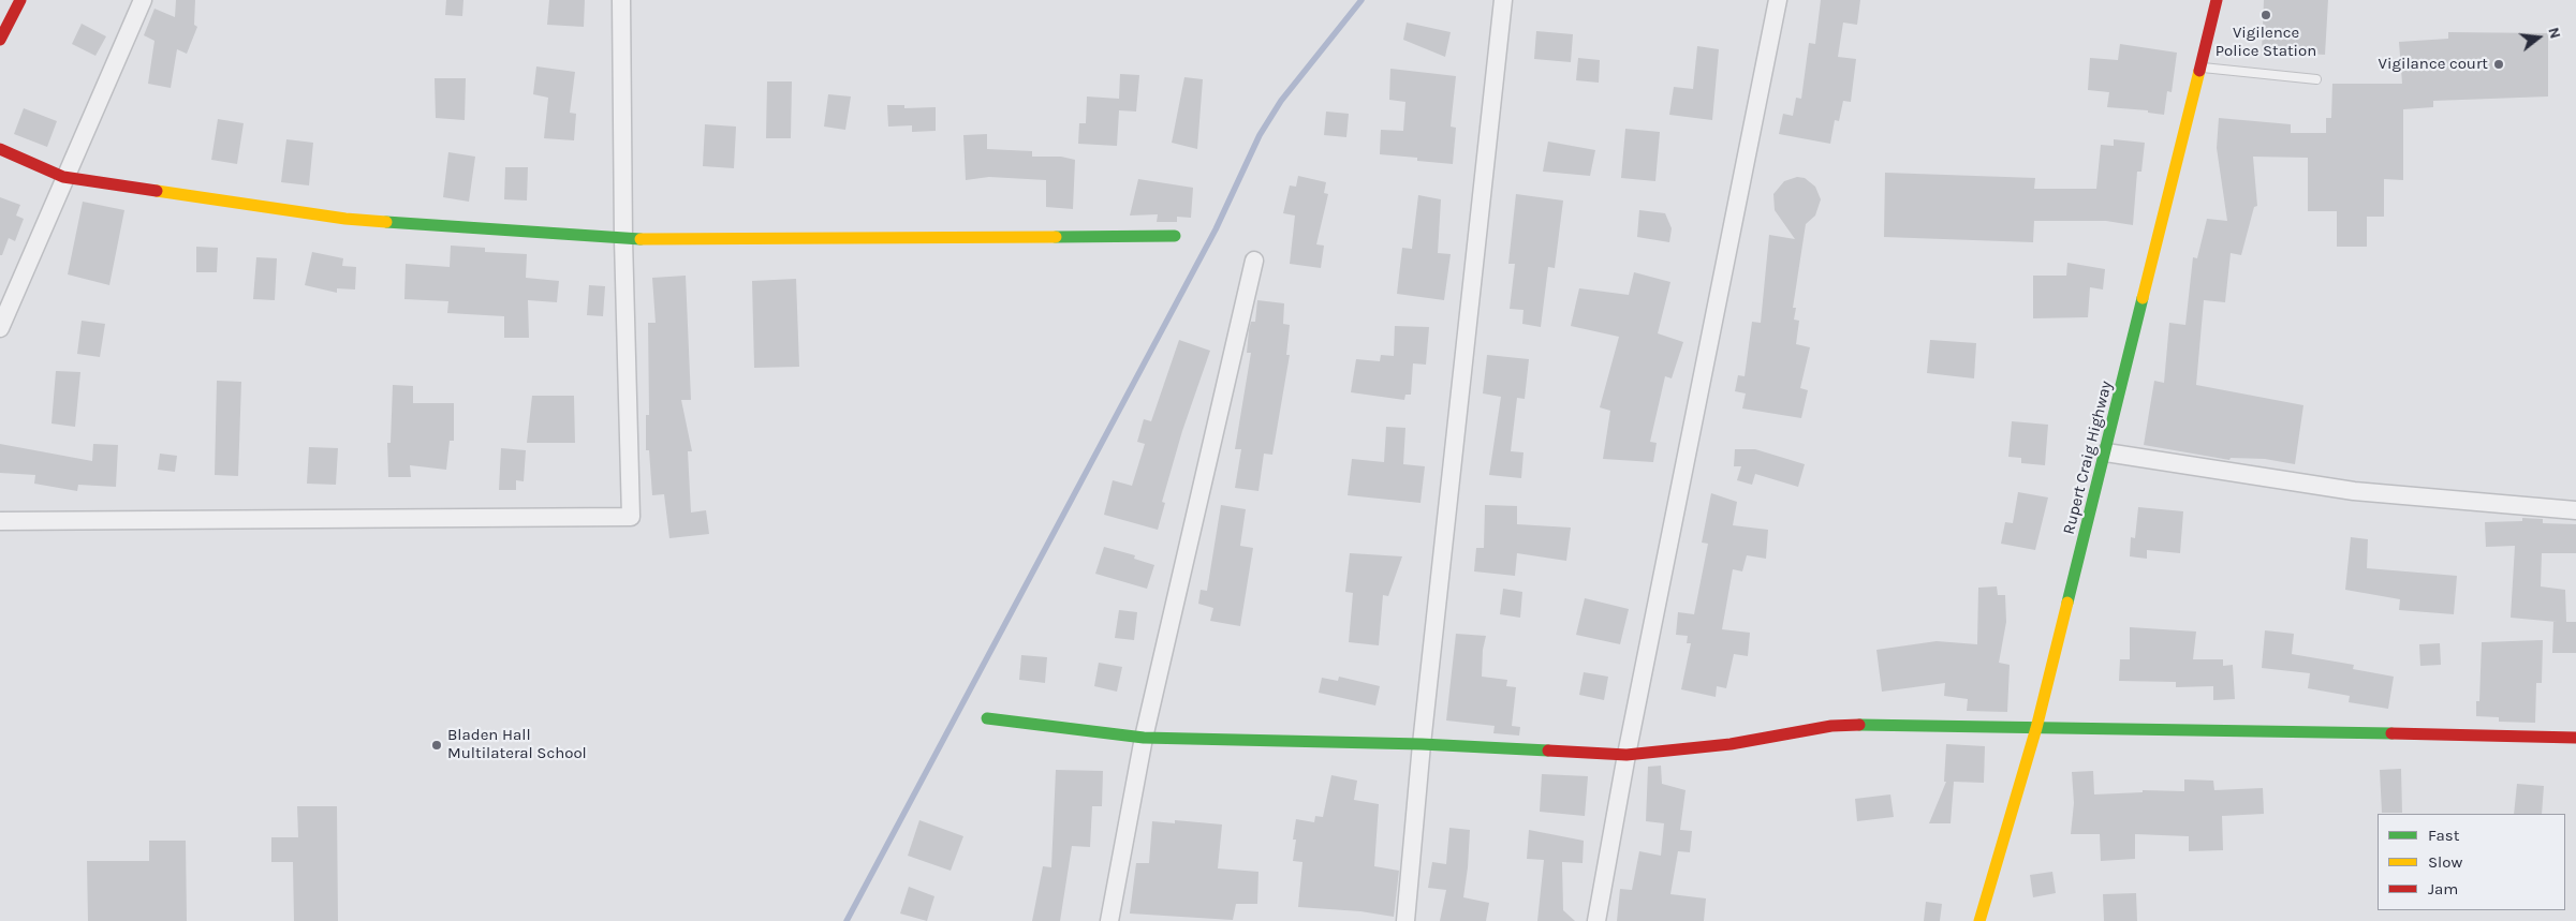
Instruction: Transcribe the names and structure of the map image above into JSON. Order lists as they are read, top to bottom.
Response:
{
  "streets": {
    "street": ["Rupert Craig Highway"]
  },
  "places": ["Vigilence Police Station", "Vigilance court", "Bladen Hall Multilateral School"],
  "legend": ["Fast", "Slow", "Jam"],
  "north": "right"
}
